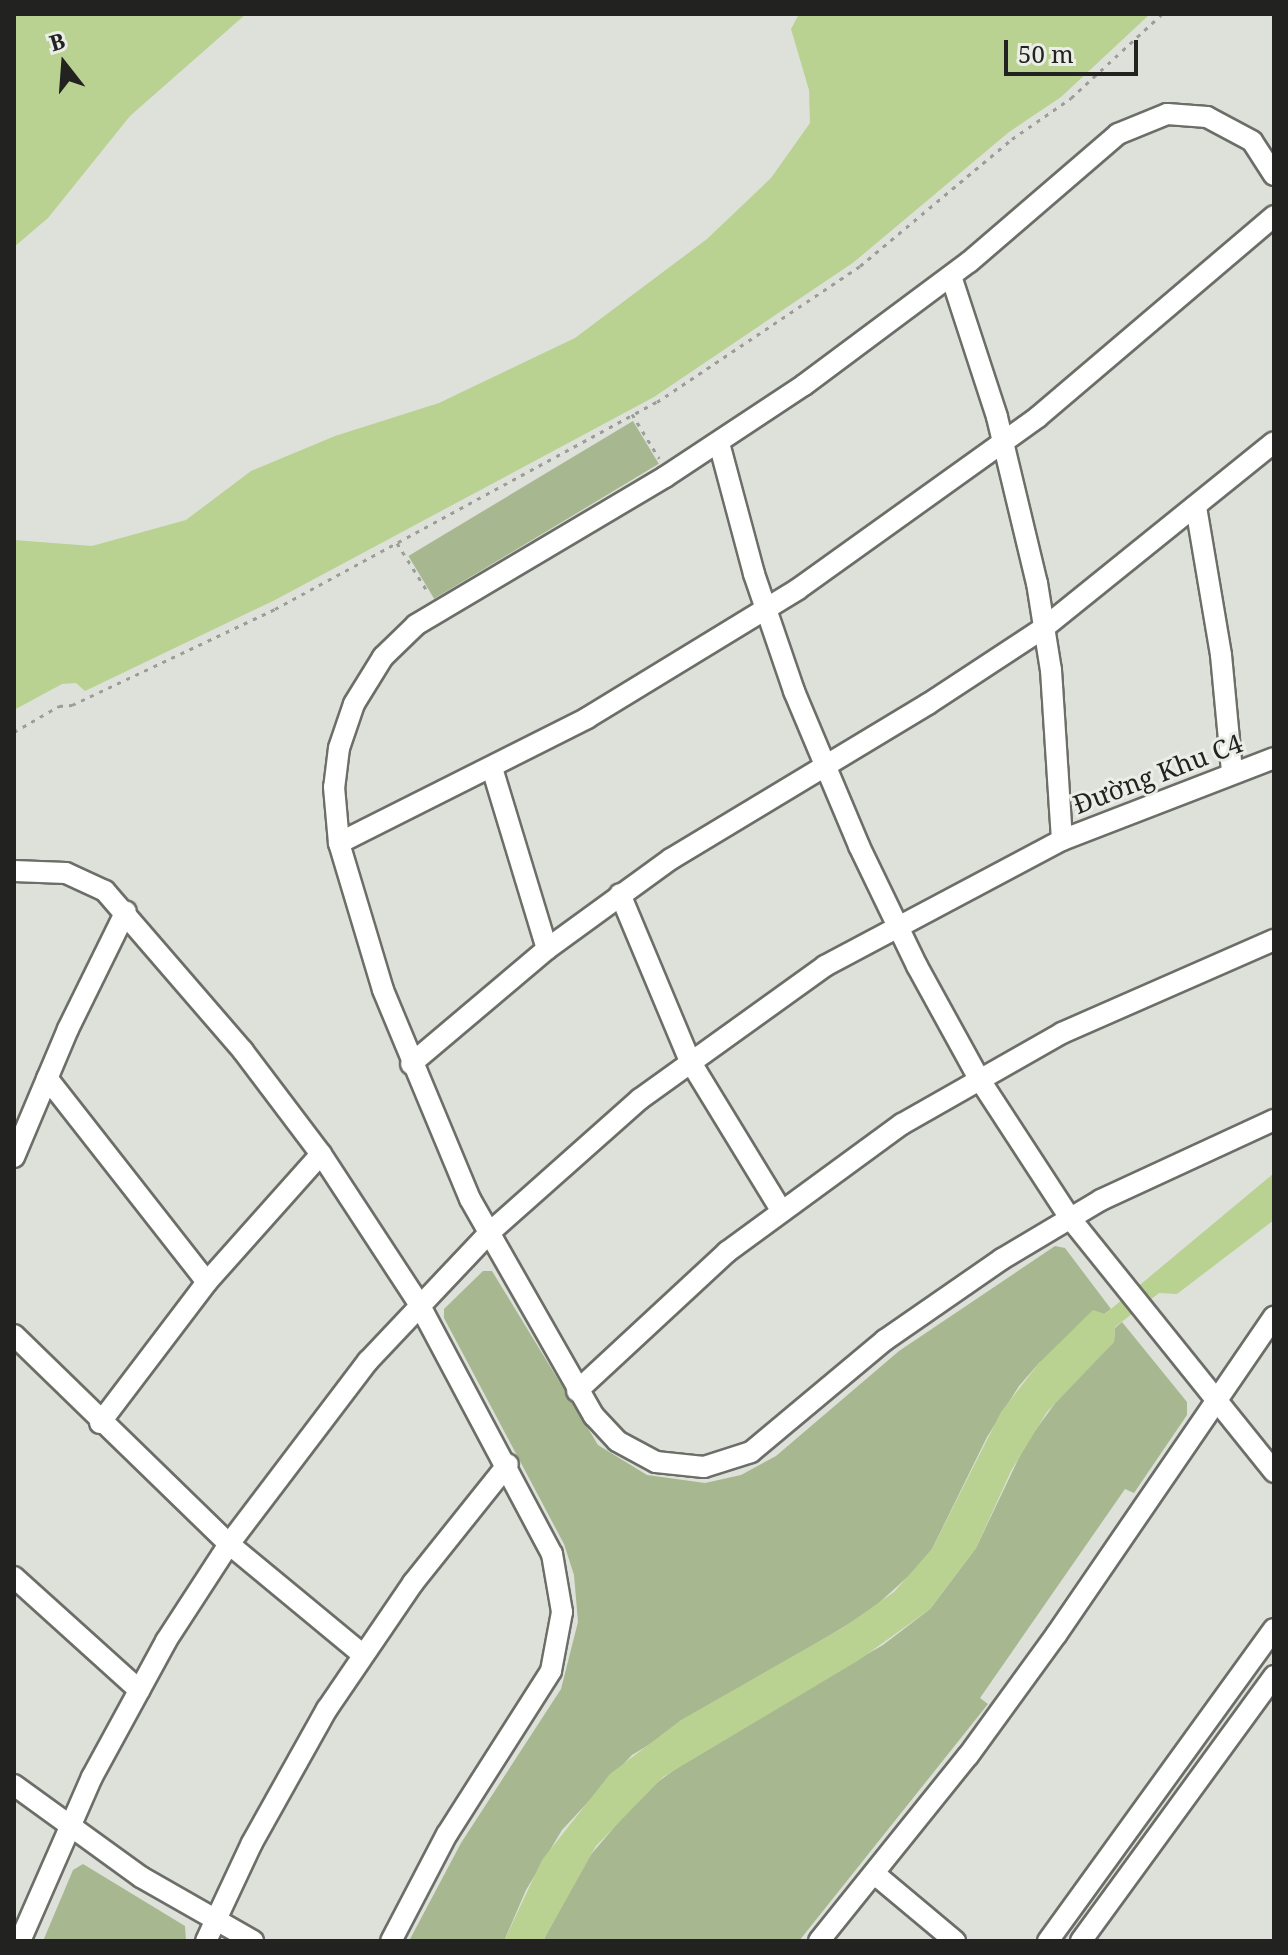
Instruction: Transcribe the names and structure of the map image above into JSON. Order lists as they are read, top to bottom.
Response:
{
  "streets": {
    "street": ["Đường Khu C4"]
  },
  "scale_bar": "50 m",
  "north": "top"
}
